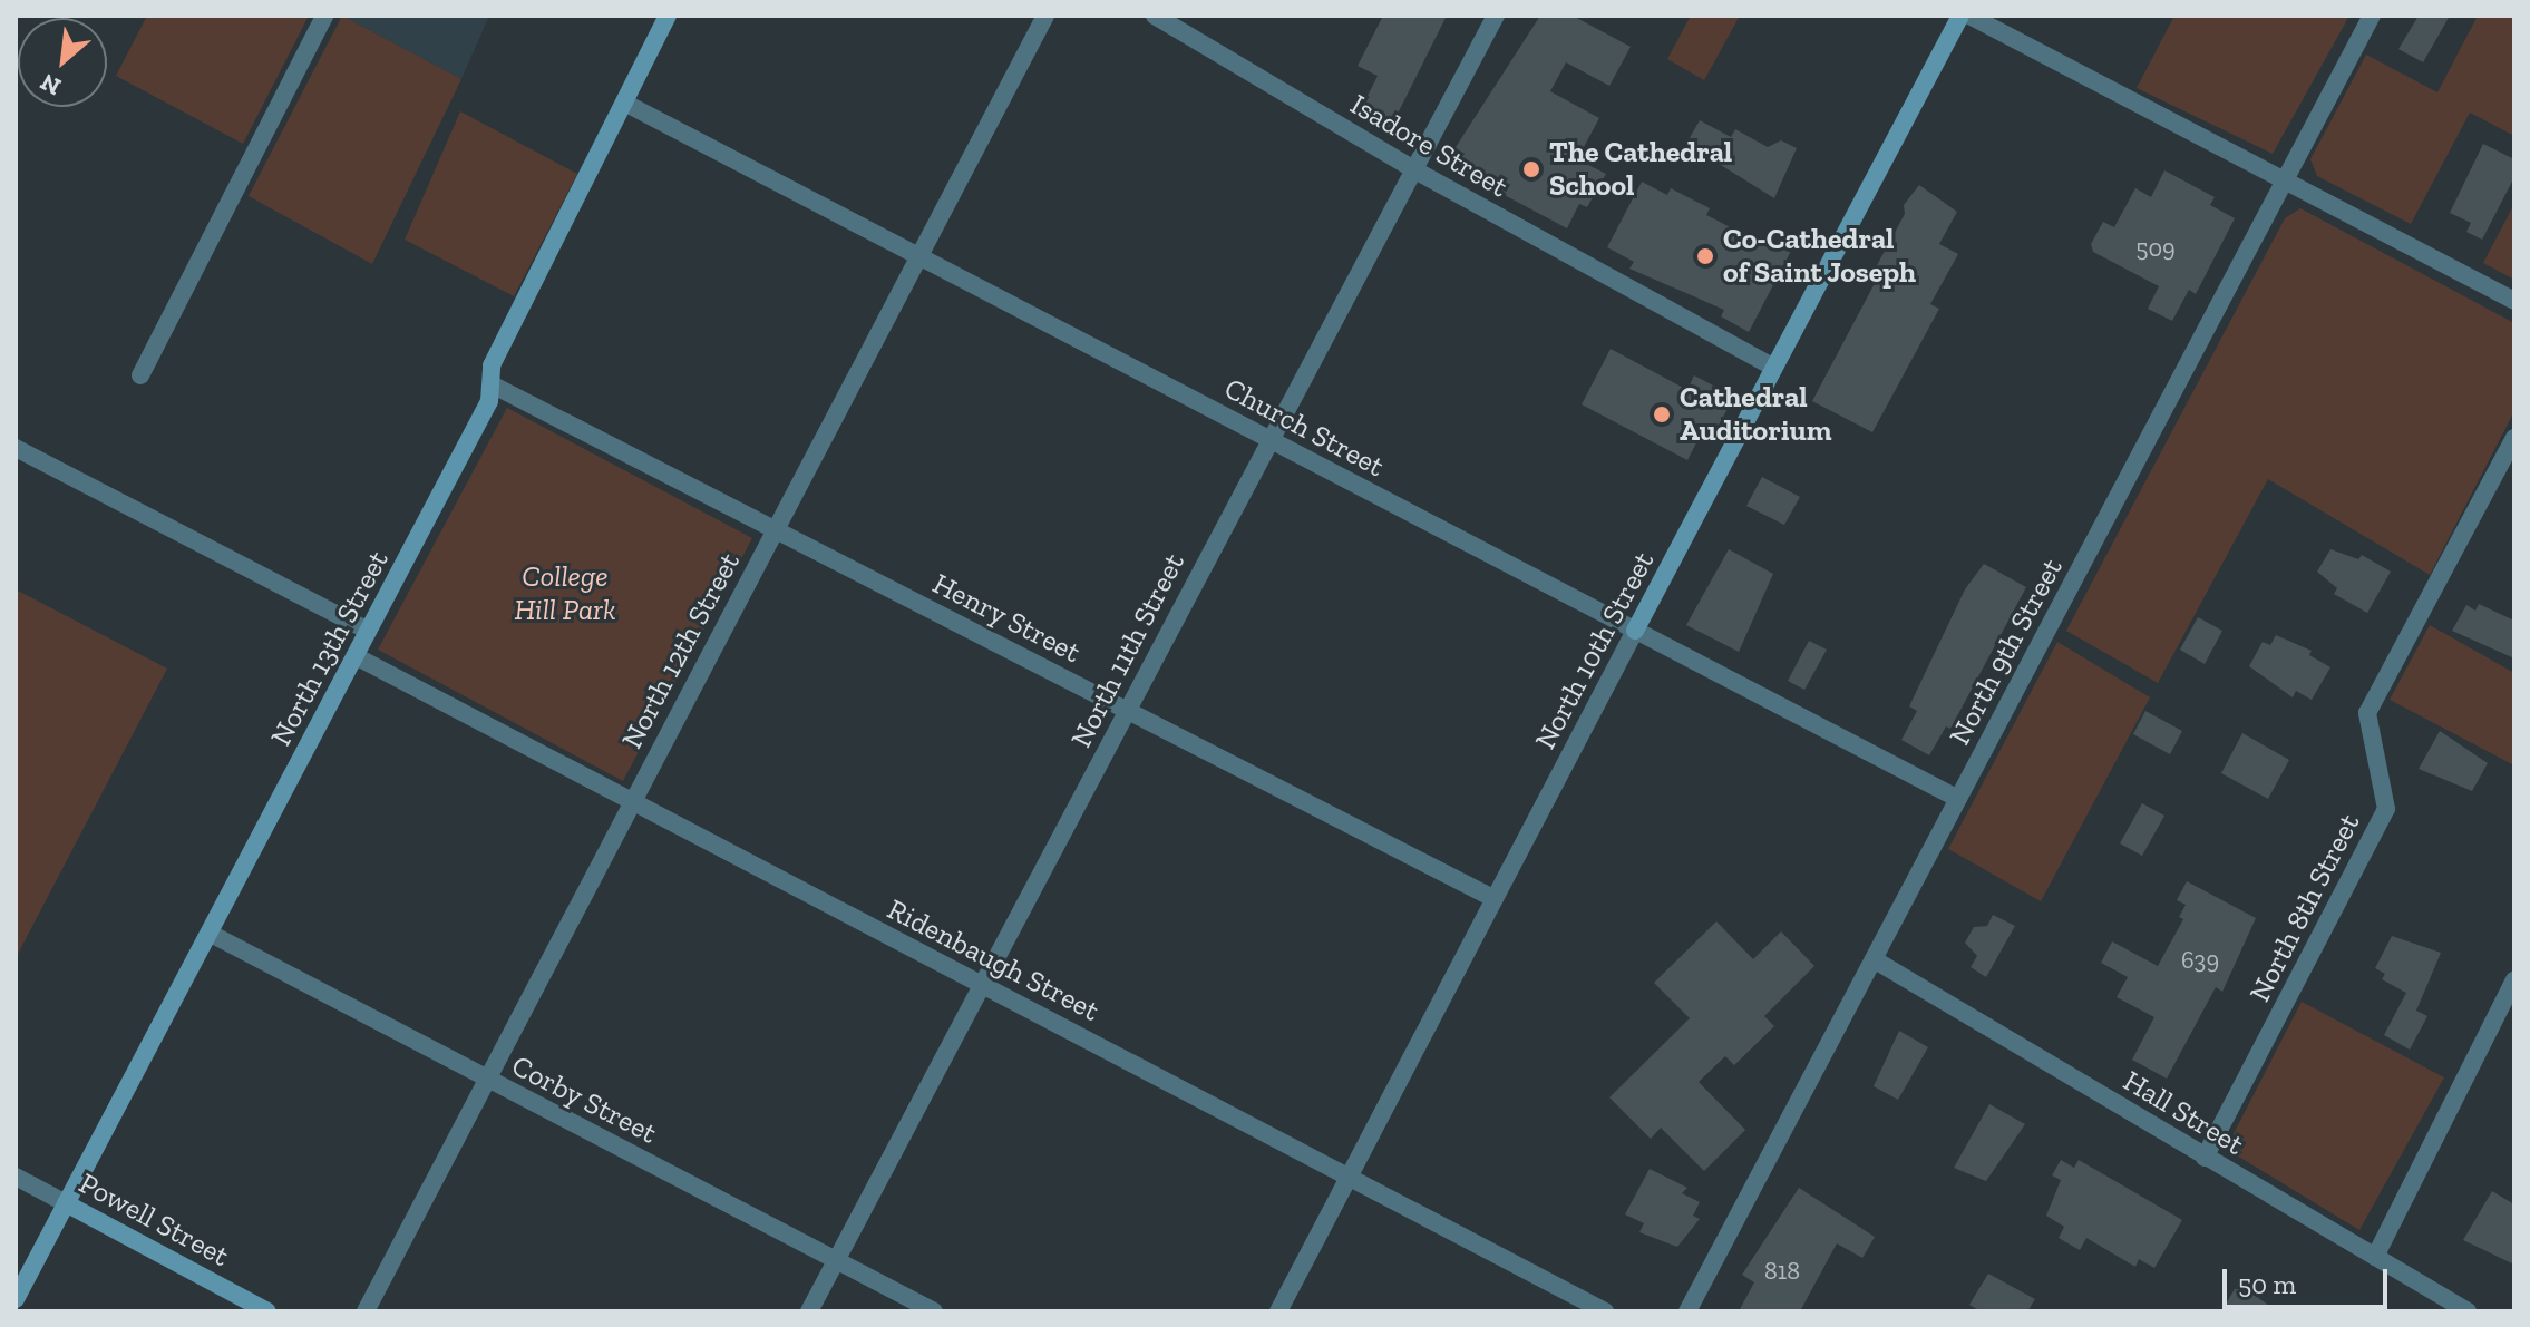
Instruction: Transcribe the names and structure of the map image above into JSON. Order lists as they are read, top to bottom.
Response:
{
  "streets": {
    "street": [
      "Isadore Street",
      "Church Street",
      "Henry Street",
      "North 13th Street",
      "North 12th Street",
      "North 11th Street",
      "North 10th Street",
      "North 9th Street",
      "North 8th Street",
      "Ridenbaugh Street",
      "Corby Street",
      "Hall Street",
      "Powell Street"
    ]
  },
  "crossings": [
    ["Isadore Street", "North 11th Street"],
    ["Isadore Street", "North 10th Street"],
    ["Church Street", "North 13th Street"],
    ["Church Street", "North 12th Street"],
    ["Church Street", "North 11th Street"],
    ["Church Street", "North 10th Street"],
    ["Church Street", "North 9th Street"],
    ["Henry Street", "North 13th Street"],
    ["Henry Street", "North 12th Street"],
    ["Henry Street", "North 11th Street"],
    ["Henry Street", "North 10th Street"],
    ["North 13th Street", "Ridenbaugh Street"],
    ["North 13th Street", "Corby Street"],
    ["North 13th Street", "Powell Street"],
    ["North 12th Street", "Ridenbaugh Street"],
    ["North 12th Street", "Corby Street"],
    ["North 11th Street", "Ridenbaugh Street"],
    ["North 11th Street", "Corby Street"],
    ["North 10th Street", "Ridenbaugh Street"],
    ["North 9th Street", "Hall Street"],
    ["North 8th Street", "Hall Street"]
  ],
  "parks": ["College Hill Park"],
  "places": ["The Cathedral School", "Co-Cathedral of Saint Joseph", "Cathedral Auditorium"],
  "house_numbers": ["509", "639", "818"],
  "scale_bar": "50 m",
  "north": "bottom left"
}
